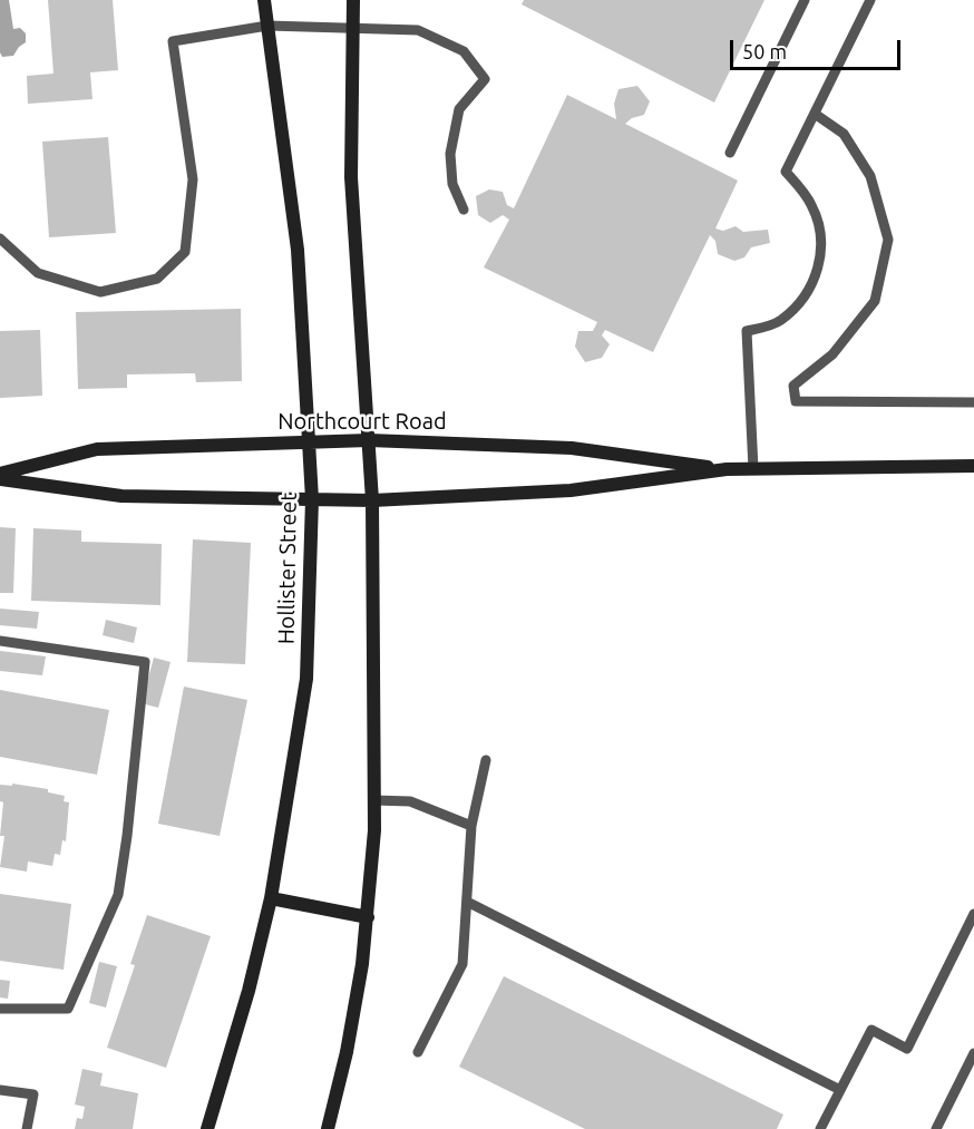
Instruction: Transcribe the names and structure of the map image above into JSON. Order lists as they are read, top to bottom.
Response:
{
  "streets": {
    "main road": ["Northcourt Road", "Hollister Street"]
  },
  "crossings": [
    ["Northcourt Road", "Hollister Street"]
  ],
  "scale_bar": "50 m"
}
